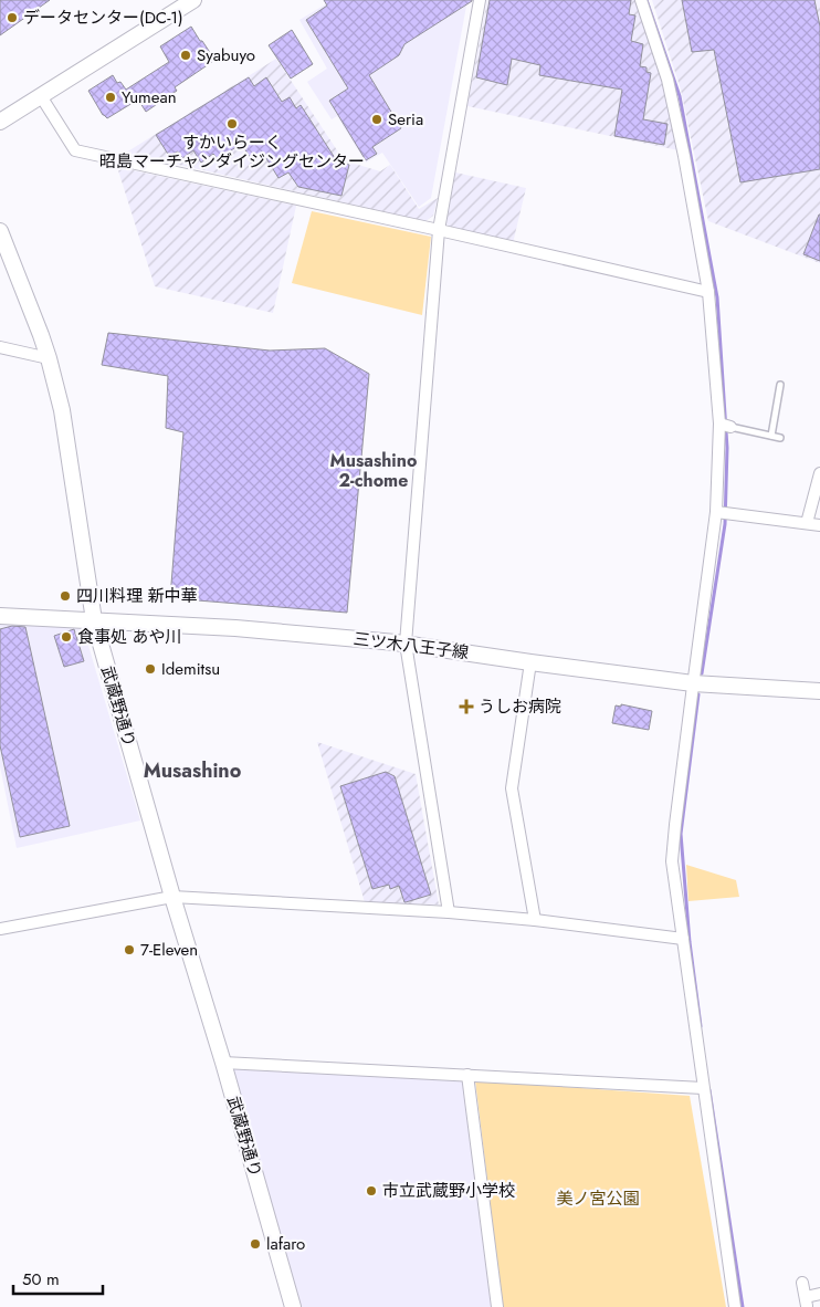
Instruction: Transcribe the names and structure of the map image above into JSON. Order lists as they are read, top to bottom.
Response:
{
  "streets": {
    "street": ["三ツ木八王子線", "武蔵野通り"]
  },
  "crossings": [
    ["三ツ木八王子線", "武蔵野通り"]
  ],
  "districts": ["Musashino 2-chome", "Musashino"],
  "parks": ["美ノ宮公園"],
  "places": {
    "other": [
      "データセンター(DC-1)",
      "Syabuyo",
      "Yumean",
      "Seria",
      "すかいらーく 昭島マーチャンダイジングセンター",
      "四川料理 新中華",
      "食事処 あや川",
      "Idemitsu",
      "7-Eleven",
      "市立武蔵野小学校",
      "lafaro"
    ],
    "health": ["うしお病院"]
  },
  "scale_bar": "50 m"
}
